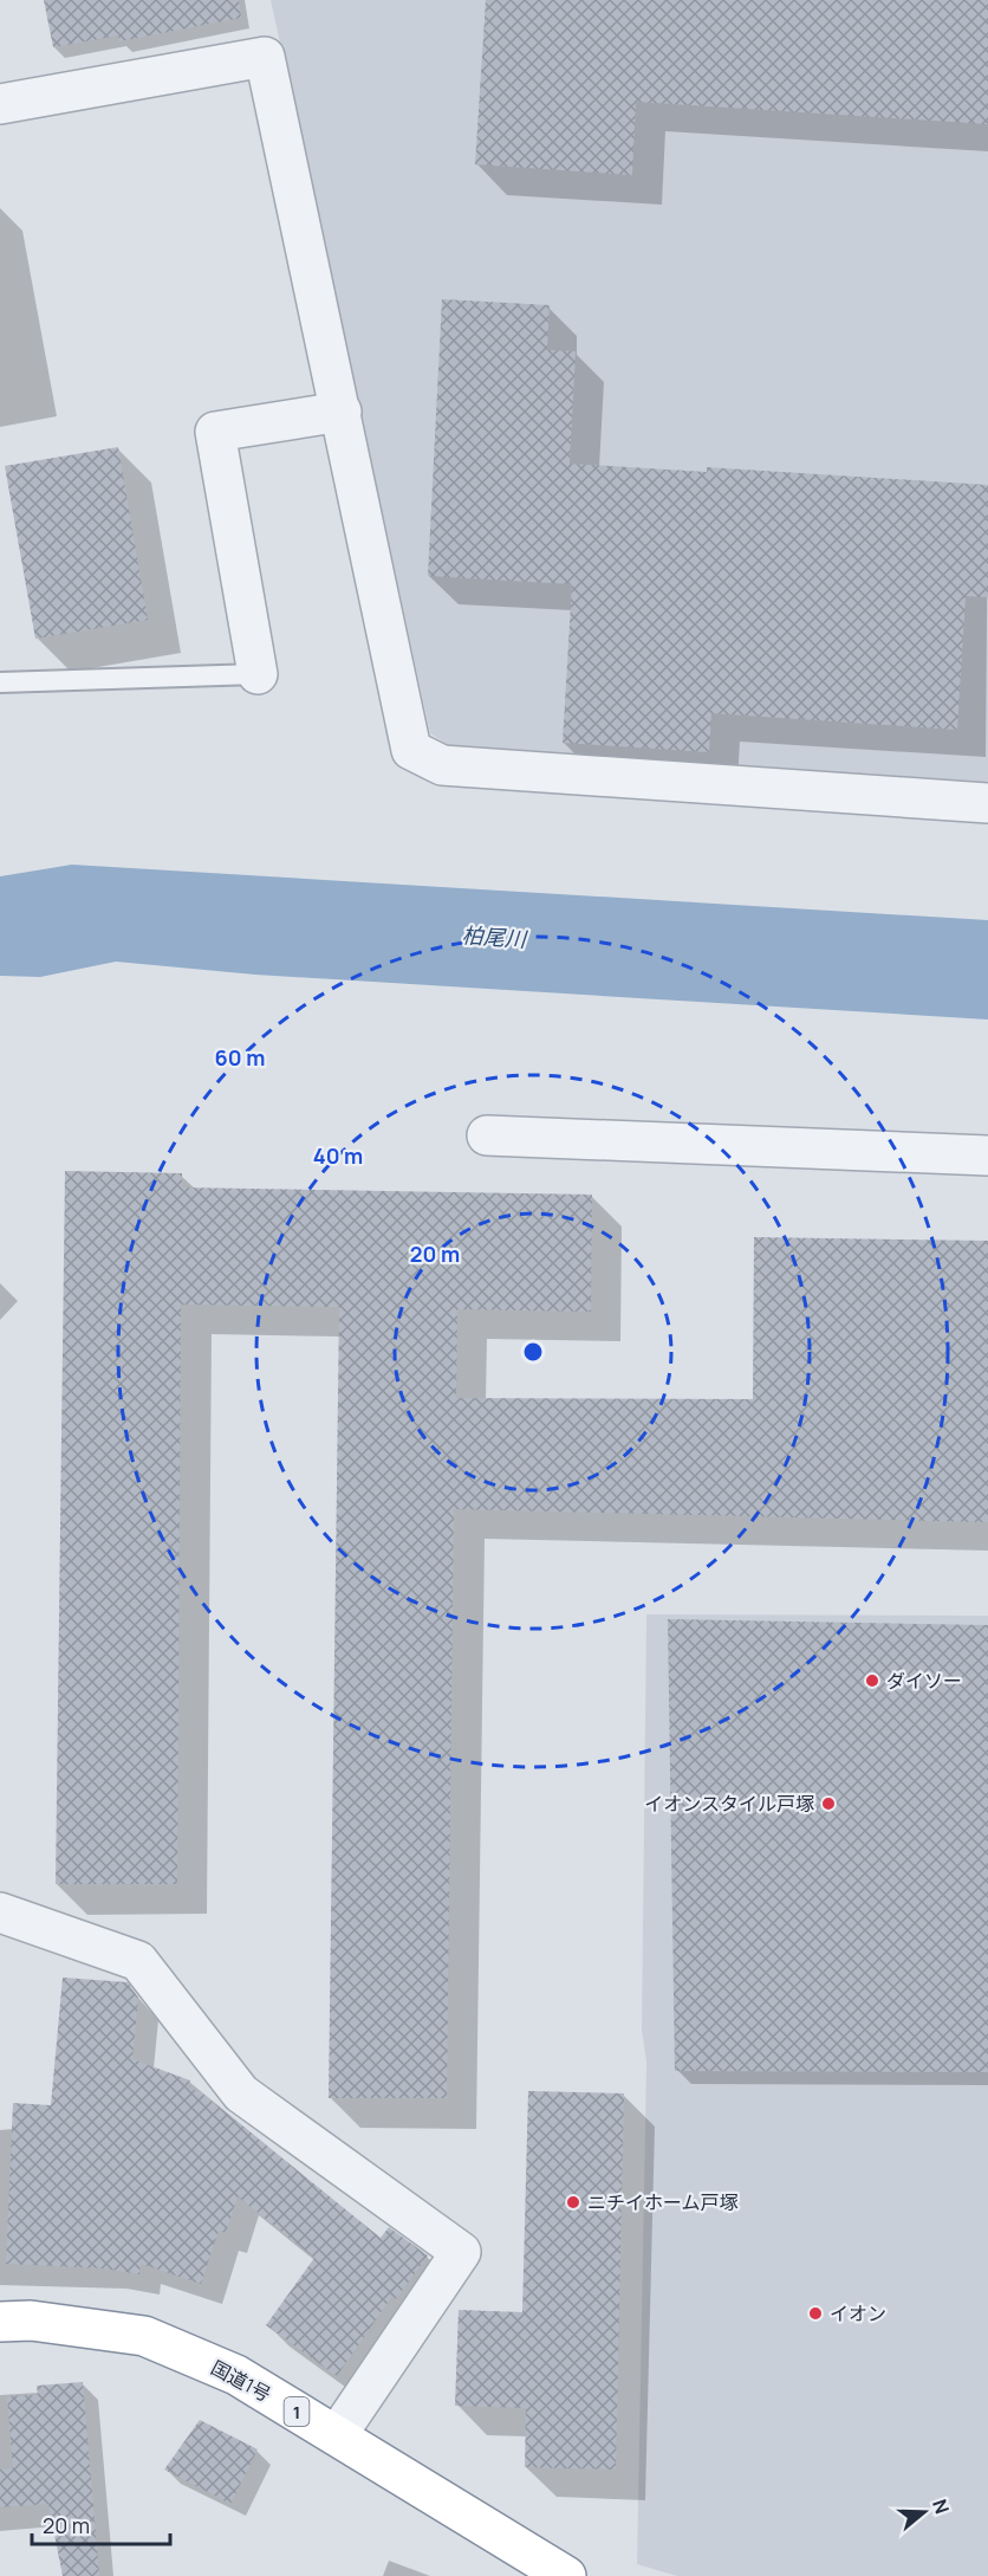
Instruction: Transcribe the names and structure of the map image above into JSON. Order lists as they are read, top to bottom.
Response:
{
  "streets": {
    "highway": ["国道1号", "1"]
  },
  "water": ["柏尾川"],
  "places": [
    "ダイソー",
    "イオンスタイル戸塚",
    "ニチイホーム戸塚",
    "イオン"
  ],
  "scale_bar": "20 m",
  "north": "right",
  "rings": ["60 m", "40 m", "20 m"]
}
